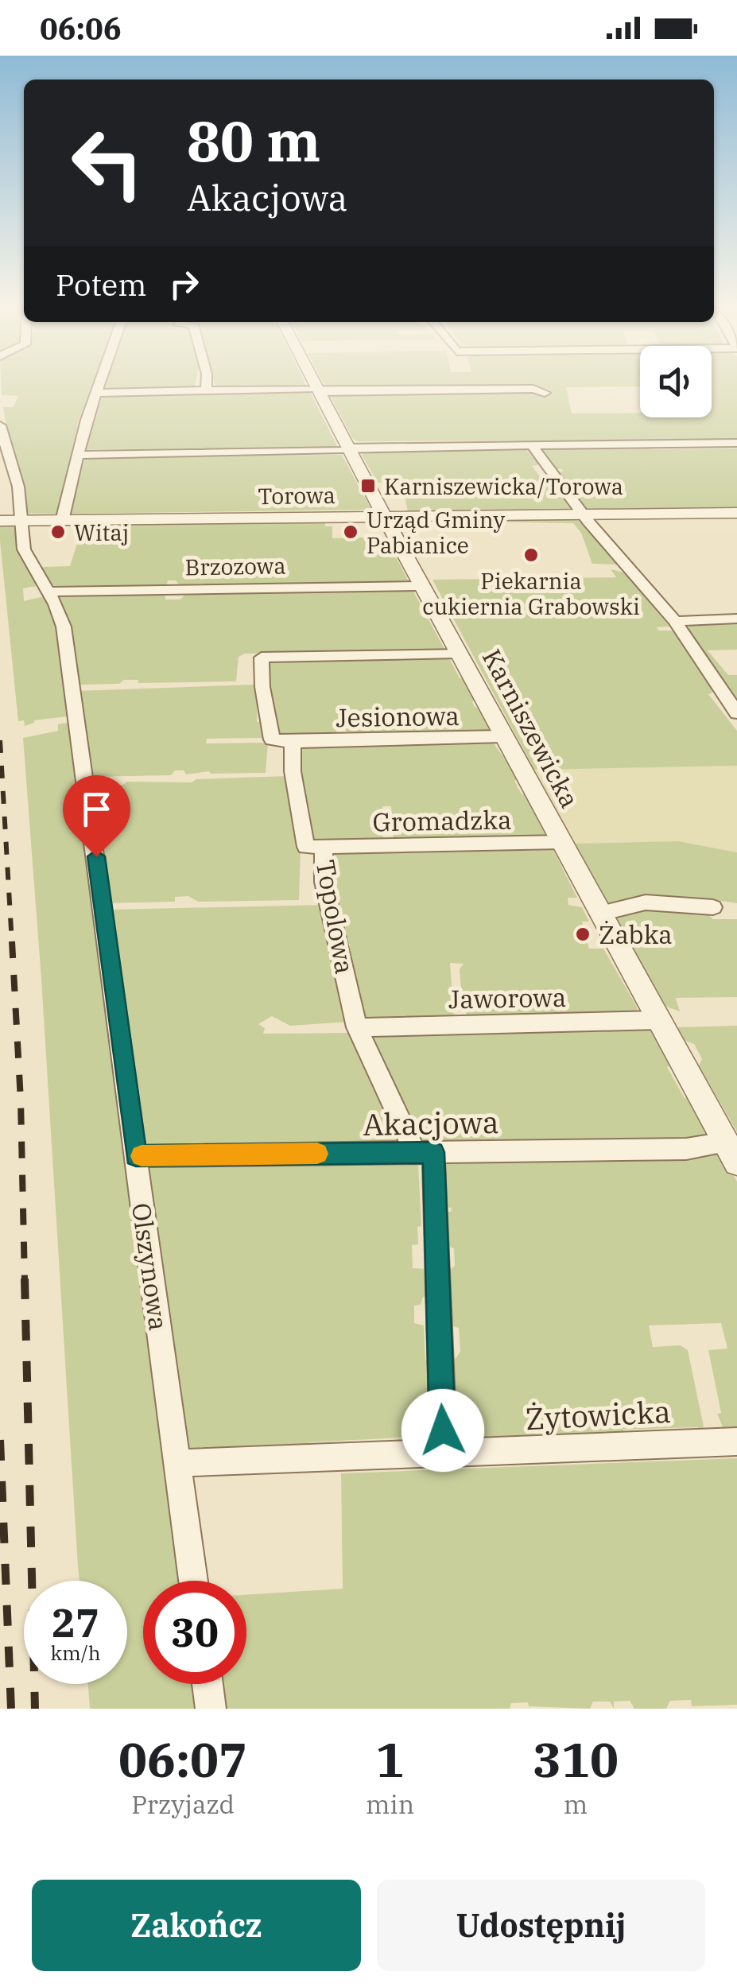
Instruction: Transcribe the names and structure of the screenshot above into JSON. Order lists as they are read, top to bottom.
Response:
{
  "streets": {
    "street": [
      "Torowa",
      "Brzozowa",
      "Jesionowa",
      "Karniszewicka",
      "Gromadzka",
      "Topolowa",
      "Jaworowa",
      "Akacjowa",
      "Olszynowa",
      "Żytowicka"
    ]
  },
  "crossings": [
    ["Torowa", "Karniszewicka"],
    ["Torowa", "Olszynowa"],
    ["Brzozowa", "Karniszewicka"],
    ["Brzozowa", "Olszynowa"],
    ["Jesionowa", "Karniszewicka"],
    ["Jesionowa", "Topolowa"],
    ["Karniszewicka", "Gromadzka"],
    ["Karniszewicka", "Jaworowa"],
    ["Karniszewicka", "Akacjowa"],
    ["Gromadzka", "Topolowa"],
    ["Topolowa", "Jaworowa"],
    ["Topolowa", "Akacjowa"],
    ["Topolowa", "Żytowicka"],
    ["Akacjowa", "Olszynowa"],
    ["Olszynowa", "Żytowicka"]
  ],
  "places": {
    "transit": ["Karniszewicka/Torowa"],
    "other": [
      "Witaj",
      "Urząd Gminy Pabianice",
      "Piekarnia cukiernia Grabowski",
      "Żabka"
    ]
  },
  "page": {
    "status": "06:06",
    "turn": ["80 m", "Akacjowa"],
    "then": "Potem",
    "speed": "27 km/h",
    "limit": "30",
    "eta": [
      "06:07",
      "Przyjazd",
      "1",
      "min",
      "310",
      "m"
    ],
    "buttons": ["Zakończ", "Udostępnij"]
  }
}
